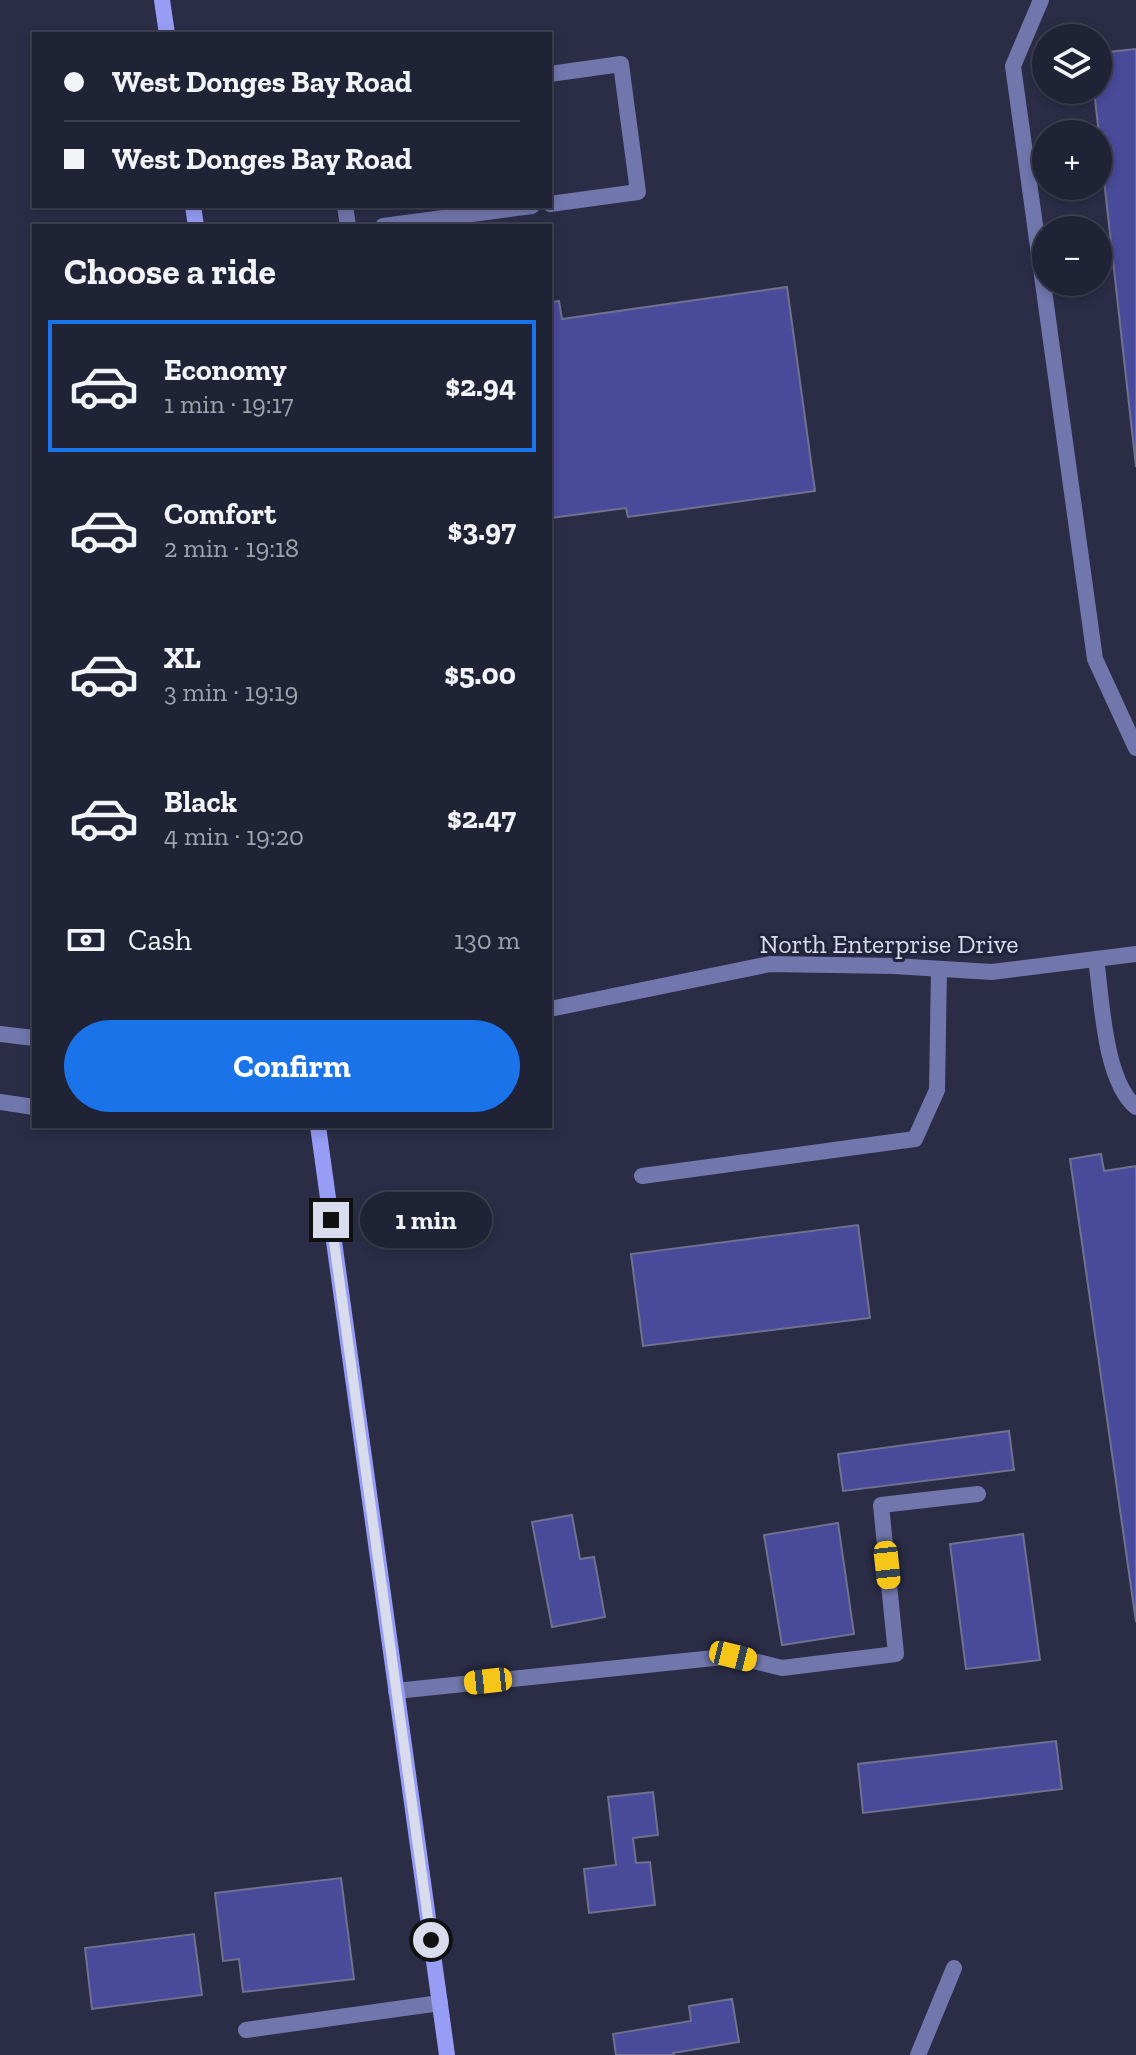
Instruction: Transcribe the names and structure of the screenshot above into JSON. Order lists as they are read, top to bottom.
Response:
{
  "streets": {
    "street": ["North Enterprise Drive"]
  },
  "page": {
    "map_buttons": ["+", "−"],
    "banner": ["West Donges Bay Road", "West Donges Bay Road"],
    "heading": "Choose a ride",
    "list": [
      {
        "name": "Economy",
        "note": "1 min · 19:17",
        "value": "$2.94"
      },
      {
        "name": "Comfort",
        "note": "2 min · 19:18",
        "value": "$3.97"
      },
      {
        "name": "XL",
        "note": "3 min · 19:19",
        "value": "$5.00"
      },
      {
        "name": "Black",
        "note": "4 min · 19:20",
        "value": "$2.47"
      }
    ],
    "pay": ["Cash", "130 m"],
    "buttons": "Confirm",
    "bubble": "1 min"
  }
}
